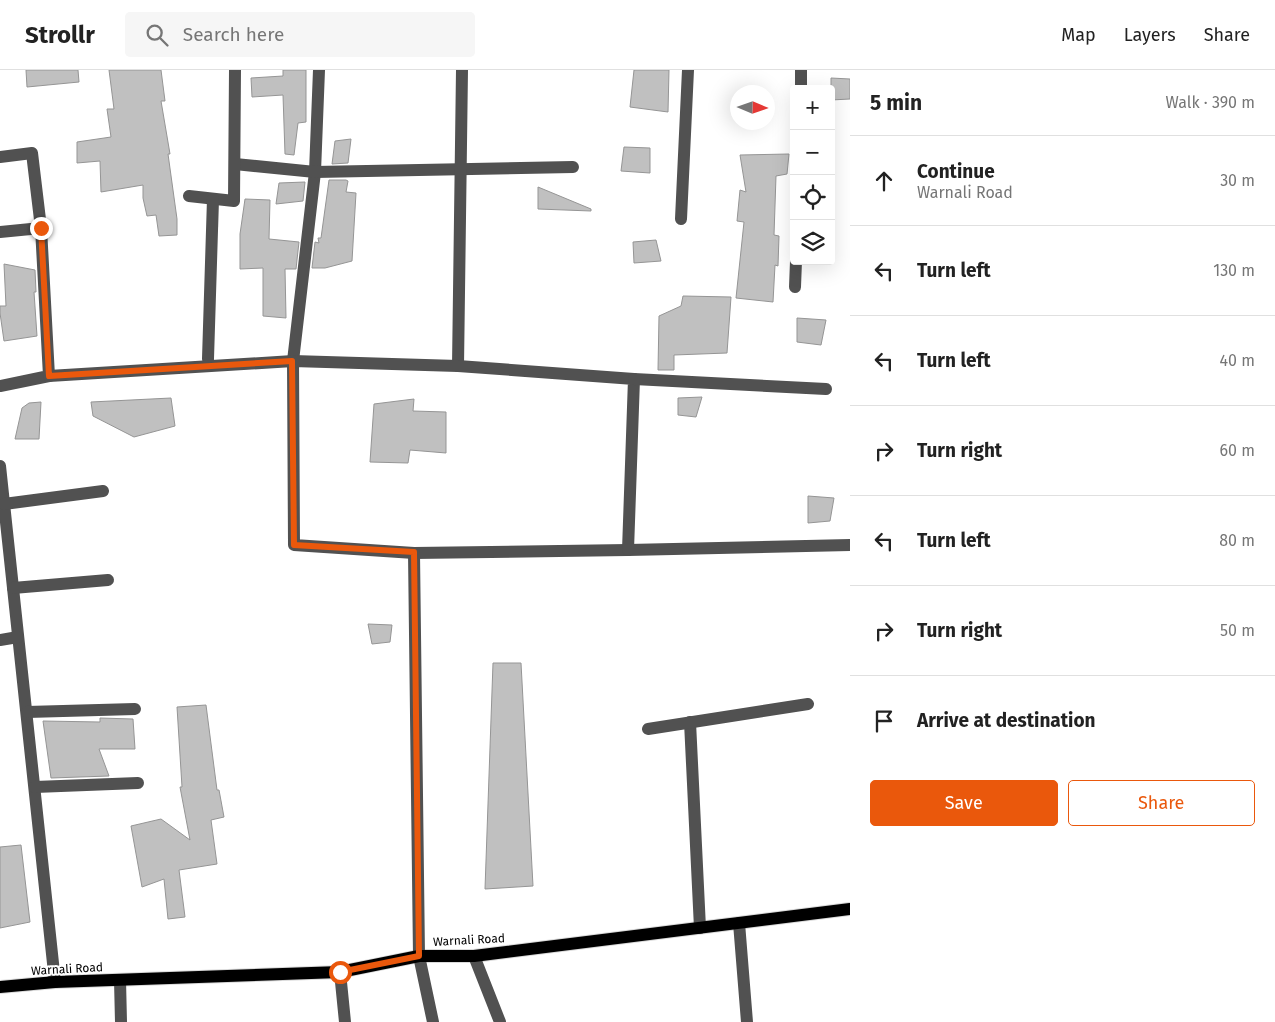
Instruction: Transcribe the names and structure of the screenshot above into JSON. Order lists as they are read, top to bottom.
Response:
{
  "streets": {
    "main road": ["Warnali Road"]
  },
  "north": "right",
  "page": {
    "header": "Strollr",
    "search": "Search here",
    "nav": ["Map", "Layers", "Share"],
    "heading": ["5 min", "Walk · 390 m"],
    "map_buttons": ["+", "−"],
    "list": [
      ["Continue", "Warnali Road", "30 m"],
      ["Turn left", "130 m"],
      ["Turn left", "40 m"],
      ["Turn right", "60 m"],
      ["Turn left", "80 m"],
      ["Turn right", "50 m"],
      "Arrive at destination"
    ],
    "buttons": ["Save", "Share"]
  }
}
